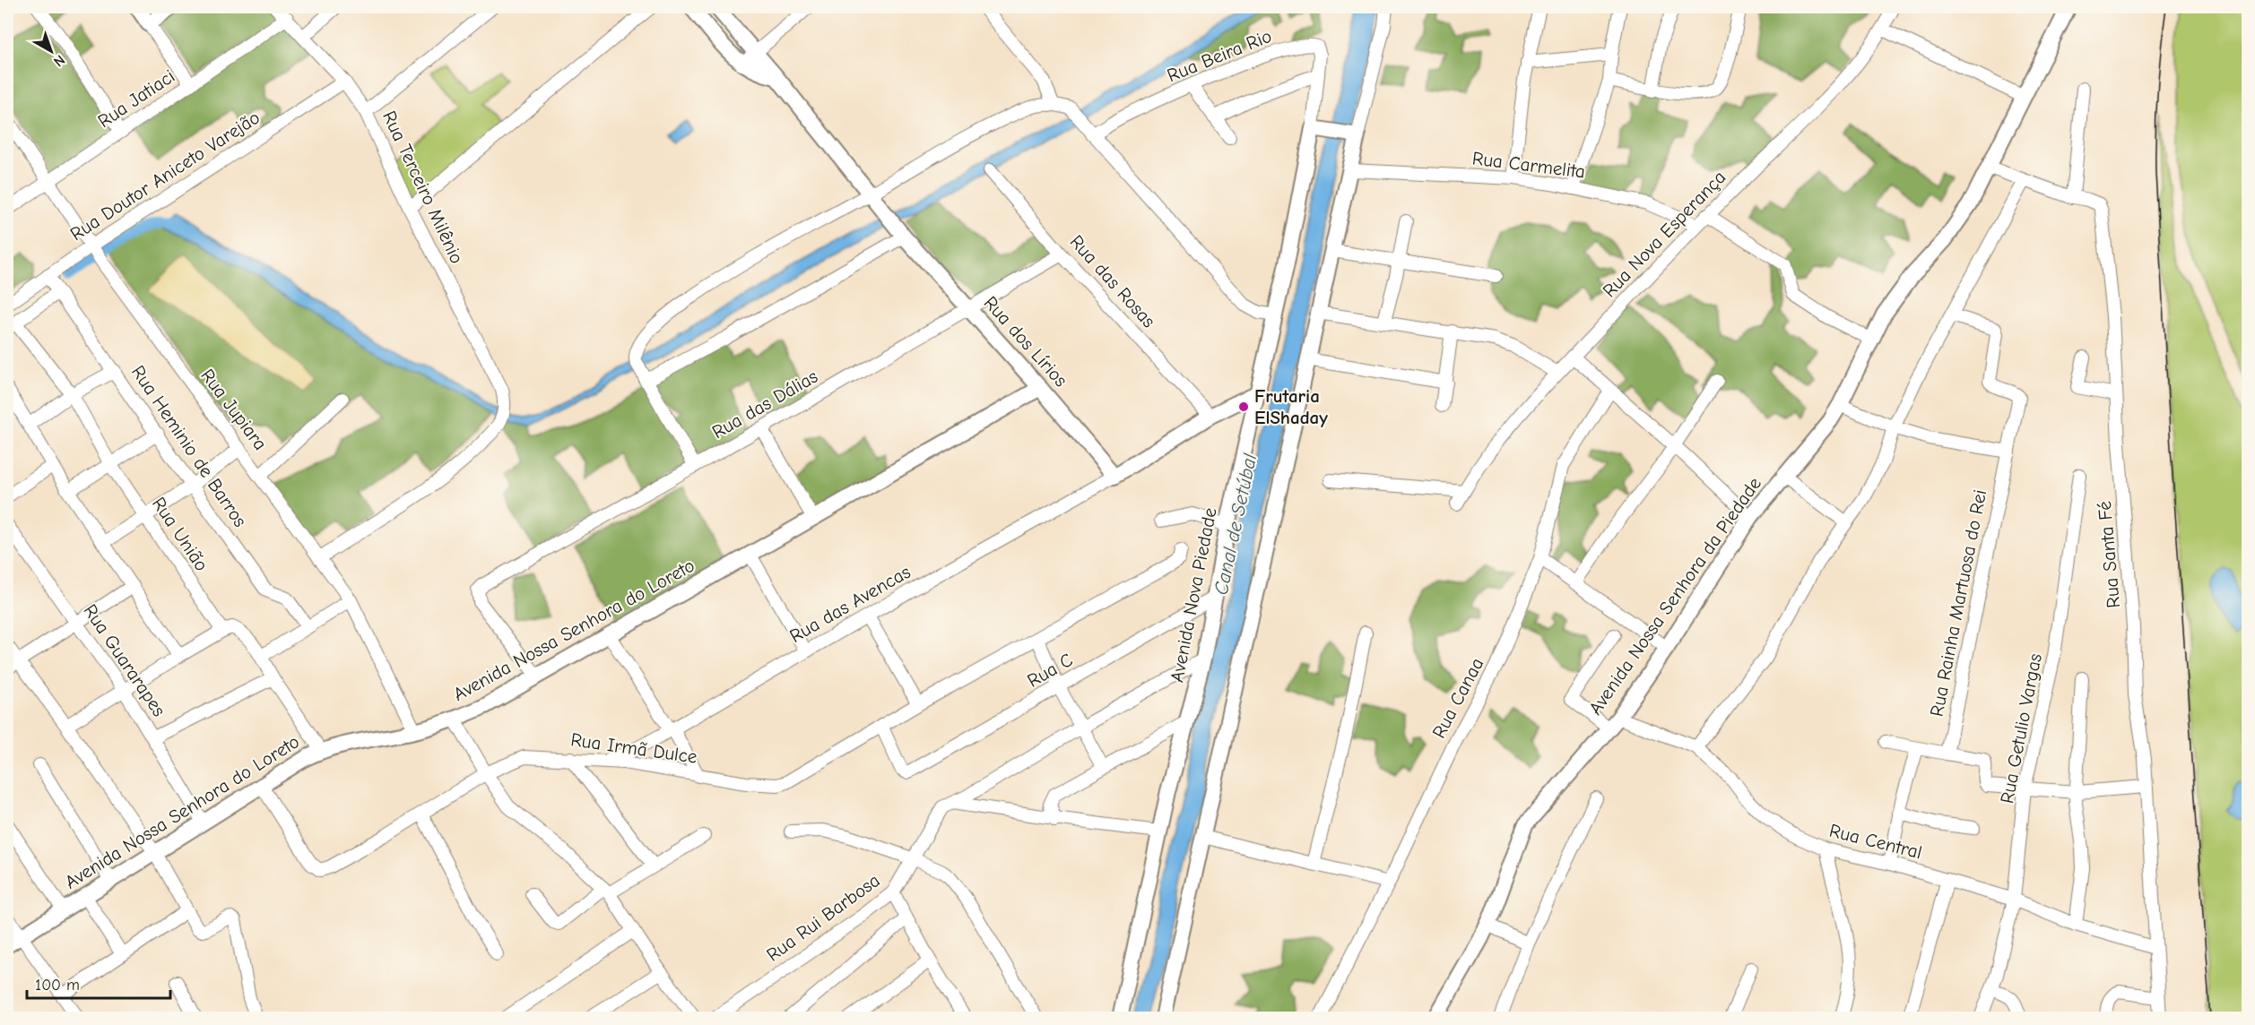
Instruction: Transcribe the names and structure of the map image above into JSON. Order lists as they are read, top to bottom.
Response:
{
  "streets": {
    "street": [
      "Rua Beira Rio",
      "Rua Jatiaci",
      "Rua Carmelita",
      "Rua Doutor Aniceto Varejão",
      "Rua Terceiro Milênio",
      "Rua Nova Esperança",
      "Rua das Rosas",
      "Rua dos Lírios",
      "Rua das Dálias",
      "Rua Jupiara",
      "Rua Heminio de Barros",
      "Rua União",
      "Rua Santa Fé",
      "Avenida Nova Piedade",
      "Avenida Nossa Senhora da Piedade",
      "Rua Rainha Martuosa do Rei",
      "Rua das Avencas",
      "Avenida Nossa Senhora do Loreto",
      "Rua Guararapes",
      "Rua C",
      "Rua Canaa",
      "Rua Getulio Vargas",
      "Rua Irmã Dulce",
      "Rua Central",
      "Rua Rui Barbosa"
    ]
  },
  "crossings": [
    ["Rua Beira Rio", "Avenida Nova Piedade"],
    ["Rua Jatiaci", "Rua Terceiro Milênio"],
    ["Rua Jatiaci", "Rua Jupiara"],
    ["Rua Carmelita", "Rua Nova Esperança"],
    ["Rua Doutor Aniceto Varejão", "Rua Terceiro Milênio"],
    ["Rua Doutor Aniceto Varejão", "Rua Jupiara"],
    ["Rua Doutor Aniceto Varejão", "Rua Heminio de Barros"],
    ["Rua Doutor Aniceto Varejão", "Rua União"],
    ["Rua Terceiro Milênio", "Rua Jupiara"],
    ["Rua das Rosas", "Rua das Dálias"],
    ["Rua dos Lírios", "Rua das Dálias"],
    ["Rua dos Lírios", "Rua das Avencas"],
    ["Rua dos Lírios", "Avenida Nossa Senhora do Loreto"],
    ["Rua das Dálias", "Avenida Nossa Senhora do Loreto"],
    ["Rua Jupiara", "Avenida Nossa Senhora do Loreto"],
    ["Rua Santa Fé", "Avenida Nossa Senhora da Piedade"],
    ["Rua Santa Fé", "Rua Central"],
    ["Avenida Nova Piedade", "Rua C"],
    ["Avenida Nossa Senhora da Piedade", "Rua Central"],
    ["Rua das Avencas", "Rua Irmã Dulce"],
    ["Avenida Nossa Senhora do Loreto", "Rua Guararapes"],
    ["Avenida Nossa Senhora do Loreto", "Rua Irmã Dulce"],
    ["Rua C", "Rua Irmã Dulce"],
    ["Rua Getulio Vargas", "Rua Central"]
  ],
  "water": ["Canal de Setúbal"],
  "places": ["Frutaria ElShaday"],
  "scale_bar": "100 m",
  "north": "bottom right"
}
